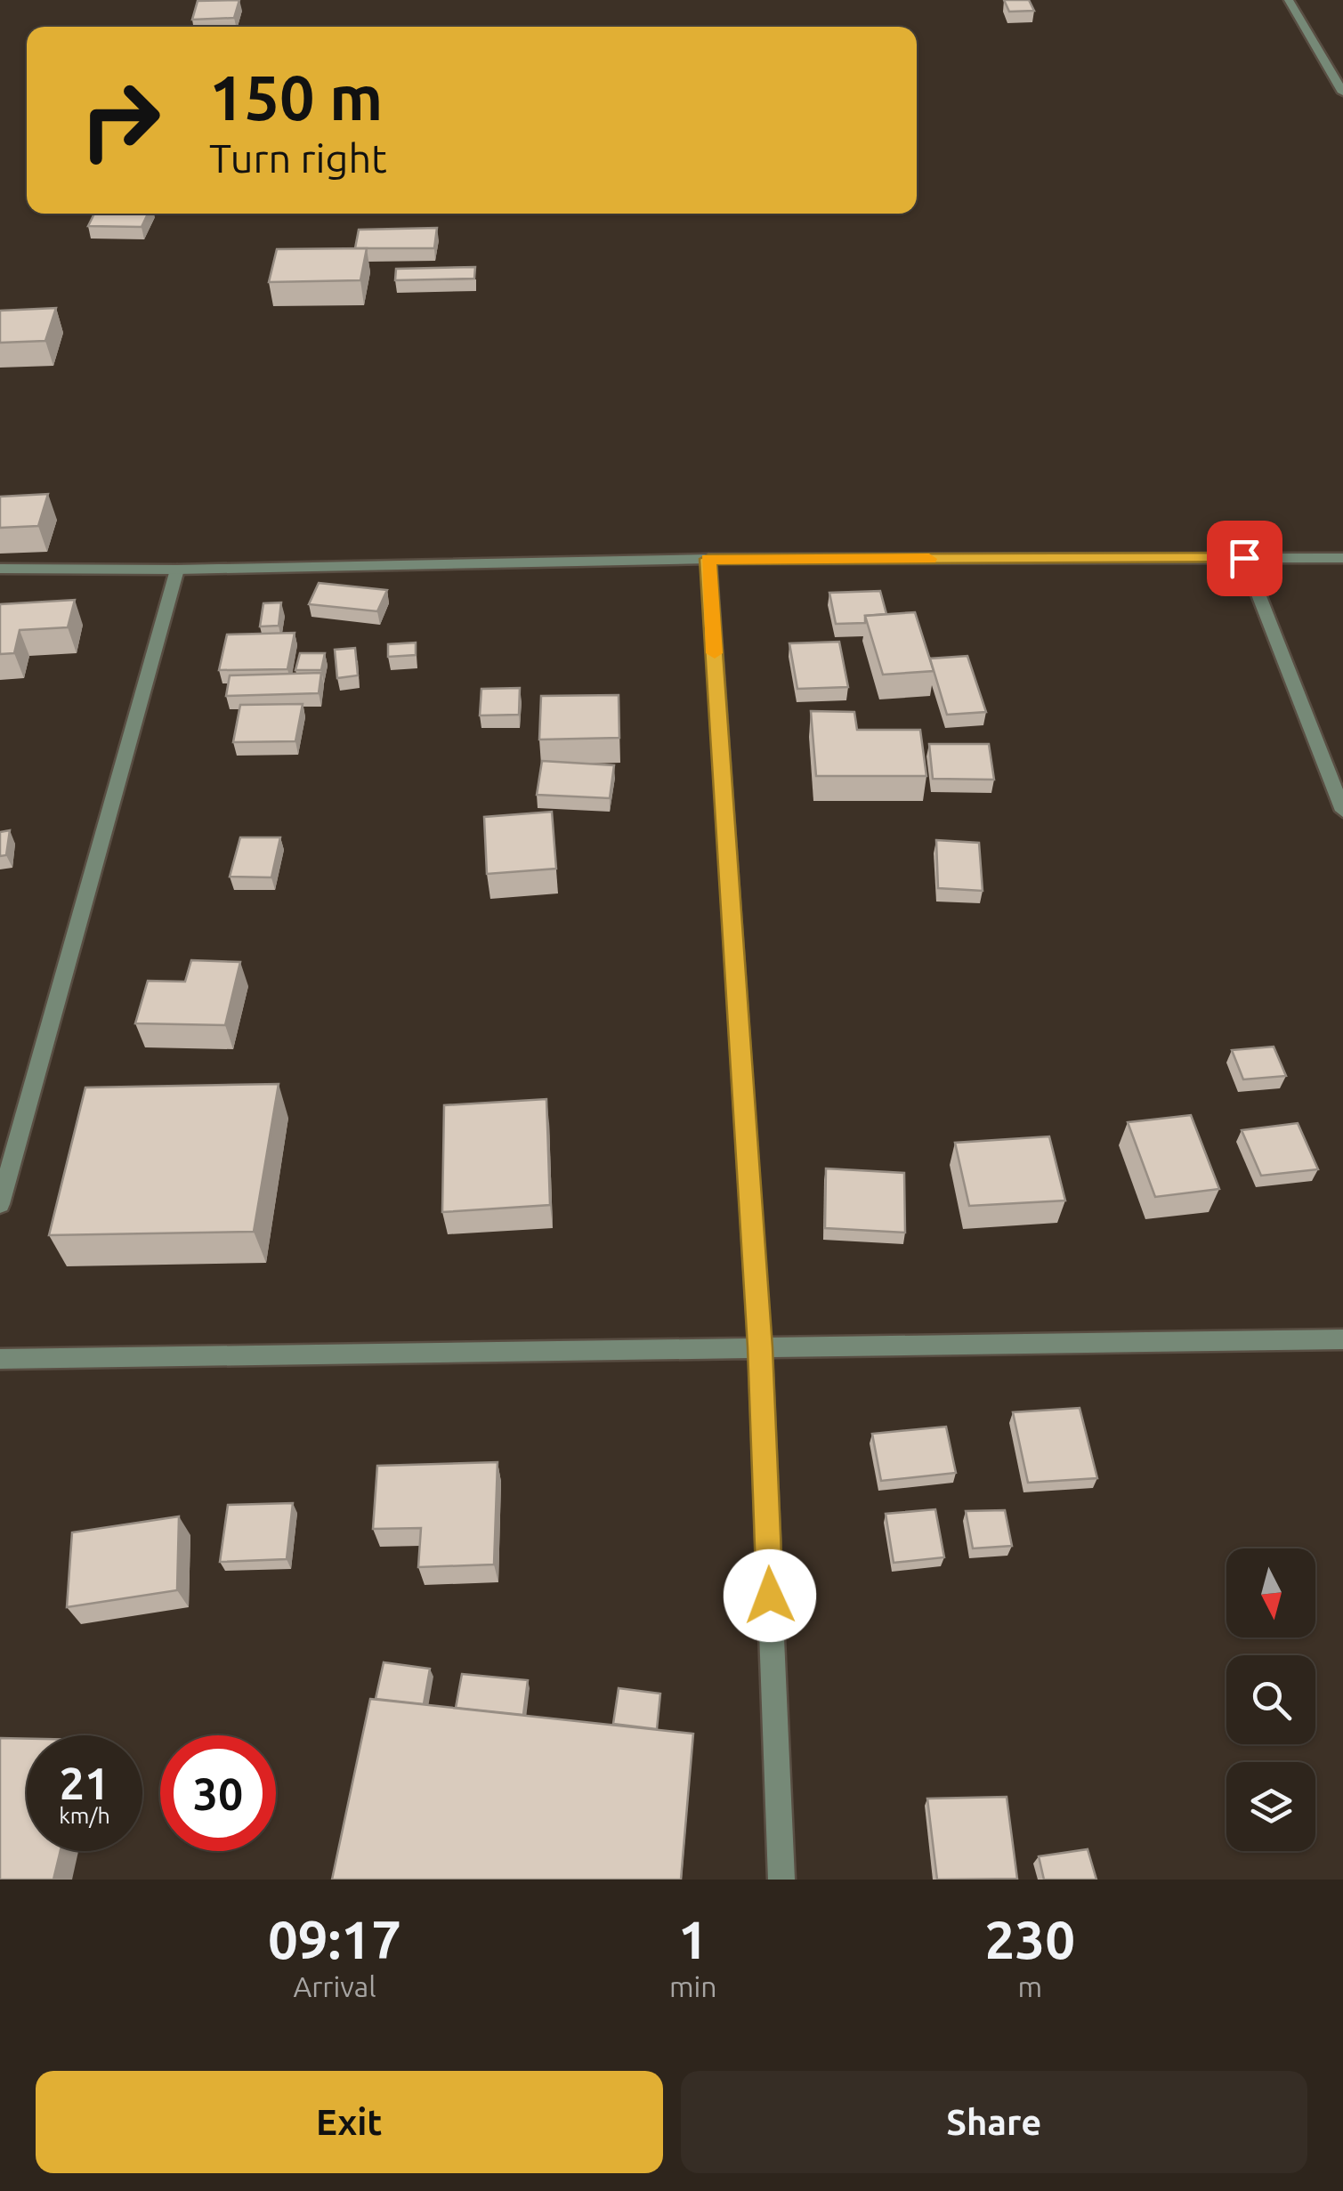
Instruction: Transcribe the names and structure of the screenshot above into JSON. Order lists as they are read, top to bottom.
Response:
{
  "north": "bottom",
  "page": {
    "turn": ["150 m", "Turn right"],
    "speed": "21 km/h",
    "limit": "30",
    "eta": [
      "09:17",
      "Arrival",
      "1",
      "min",
      "230",
      "m"
    ],
    "buttons": ["Exit", "Share"]
  }
}
